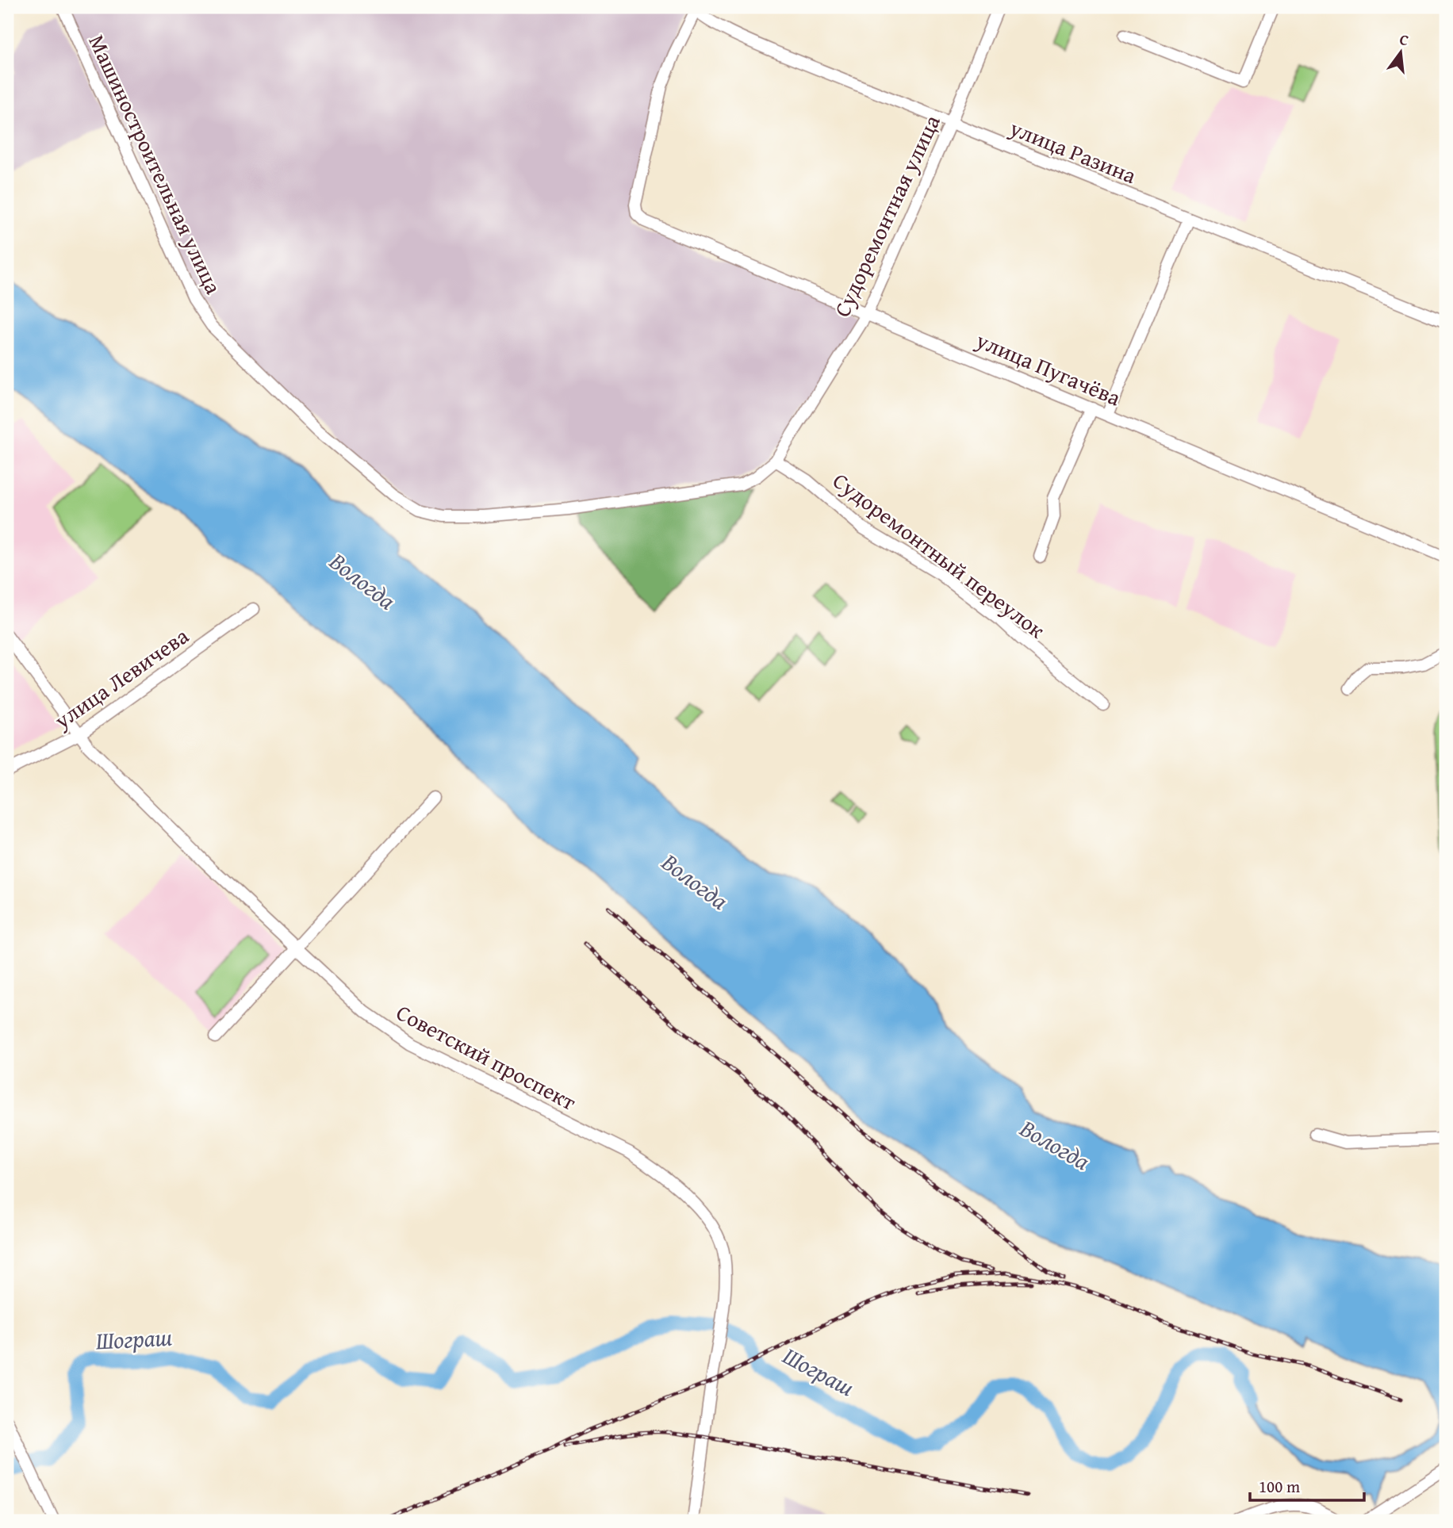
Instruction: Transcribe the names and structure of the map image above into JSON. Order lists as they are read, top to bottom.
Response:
{
  "streets": {
    "street": [
      "улица Разина",
      "Машиностроительная улица",
      "Судоремонтная улица",
      "улица Пугачёва",
      "Судоремонтный переулок",
      "улица Левичева",
      "Советский проспект"
    ]
  },
  "crossings": [
    ["улица Разина", "Судоремонтная улица"],
    ["улица Разина", "улица Пугачёва"],
    ["Машиностроительная улица", "Судоремонтная улица"],
    ["Машиностроительная улица", "Судоремонтный переулок"],
    ["Судоремонтная улица", "улица Пугачёва"],
    ["Судоремонтная улица", "Судоремонтный переулок"],
    ["улица Левичева", "Советский проспект"]
  ],
  "water": ["Вологда", "Шограш"],
  "scale_bar": "100 m",
  "north": "top"
}
